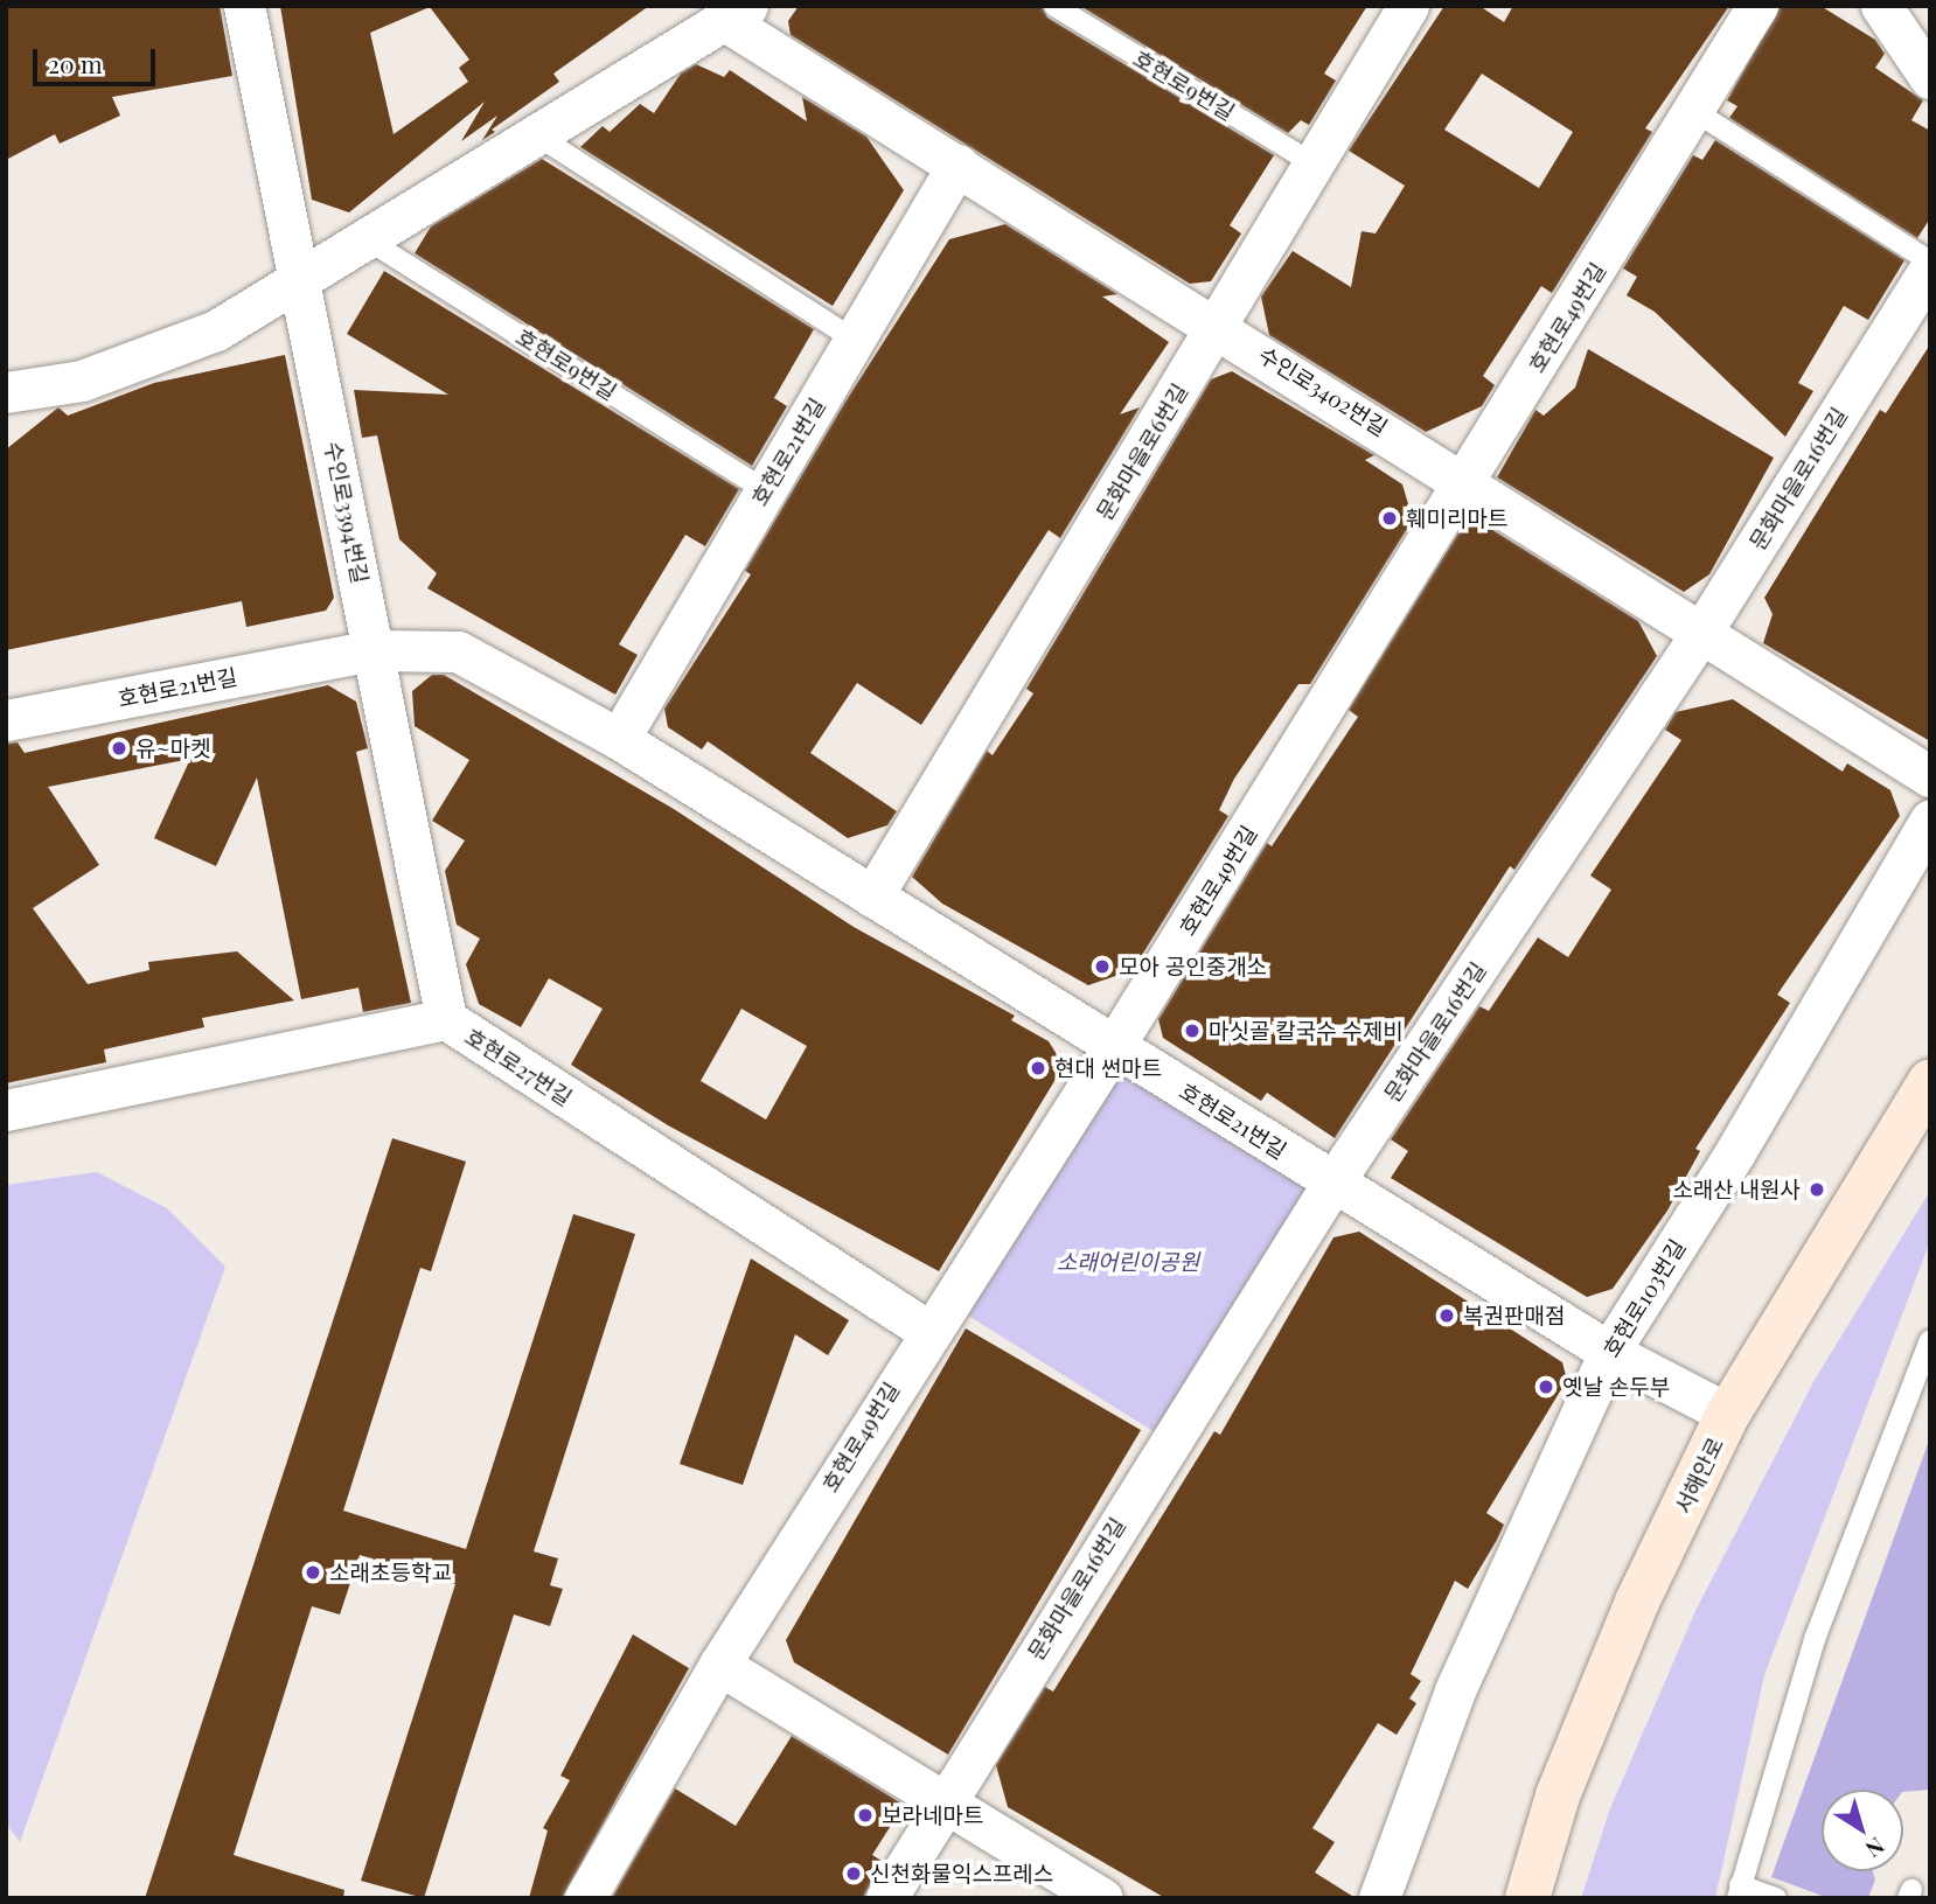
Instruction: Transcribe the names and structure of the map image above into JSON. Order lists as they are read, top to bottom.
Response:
{
  "streets": {
    "main road": ["서해안로"],
    "street": [
      "호현로49번길",
      "수인로3402번길",
      "호현로21번길",
      "문화마을로6번길",
      "문화마을로16번길",
      "수인로3394번길",
      "호현로27번길",
      "호현로103번길"
    ],
    "lane": ["호현로9번길"]
  },
  "crossings": [
    ["호현로9번길", "호현로21번길"],
    ["호현로9번길", "문화마을로6번길"],
    ["호현로49번길", "수인로3402번길"],
    ["호현로49번길", "호현로21번길"],
    ["호현로49번길", "호현로27번길"],
    ["수인로3402번길", "호현로21번길"],
    ["수인로3402번길", "문화마을로6번길"],
    ["수인로3402번길", "문화마을로16번길"],
    ["호현로21번길", "문화마을로6번길"],
    ["호현로21번길", "문화마을로16번길"],
    ["호현로21번길", "수인로3394번길"],
    ["호현로21번길", "호현로103번길"],
    ["호현로21번길", "서해안로"],
    ["수인로3394번길", "호현로27번길"]
  ],
  "parks": ["소래어린이공원"],
  "places": [
    "훼미리마트",
    "유~마켓",
    "모아 공인중개소",
    "마싯골 칼국수 수제비",
    "현대 썬마트",
    "소래산 내원사",
    "복권판매점",
    "옛날 손두부",
    "소래초등학교",
    "보라네마트",
    "신천화물익스프레스"
  ],
  "scale_bar": "20 m",
  "north": "bottom right"
}
